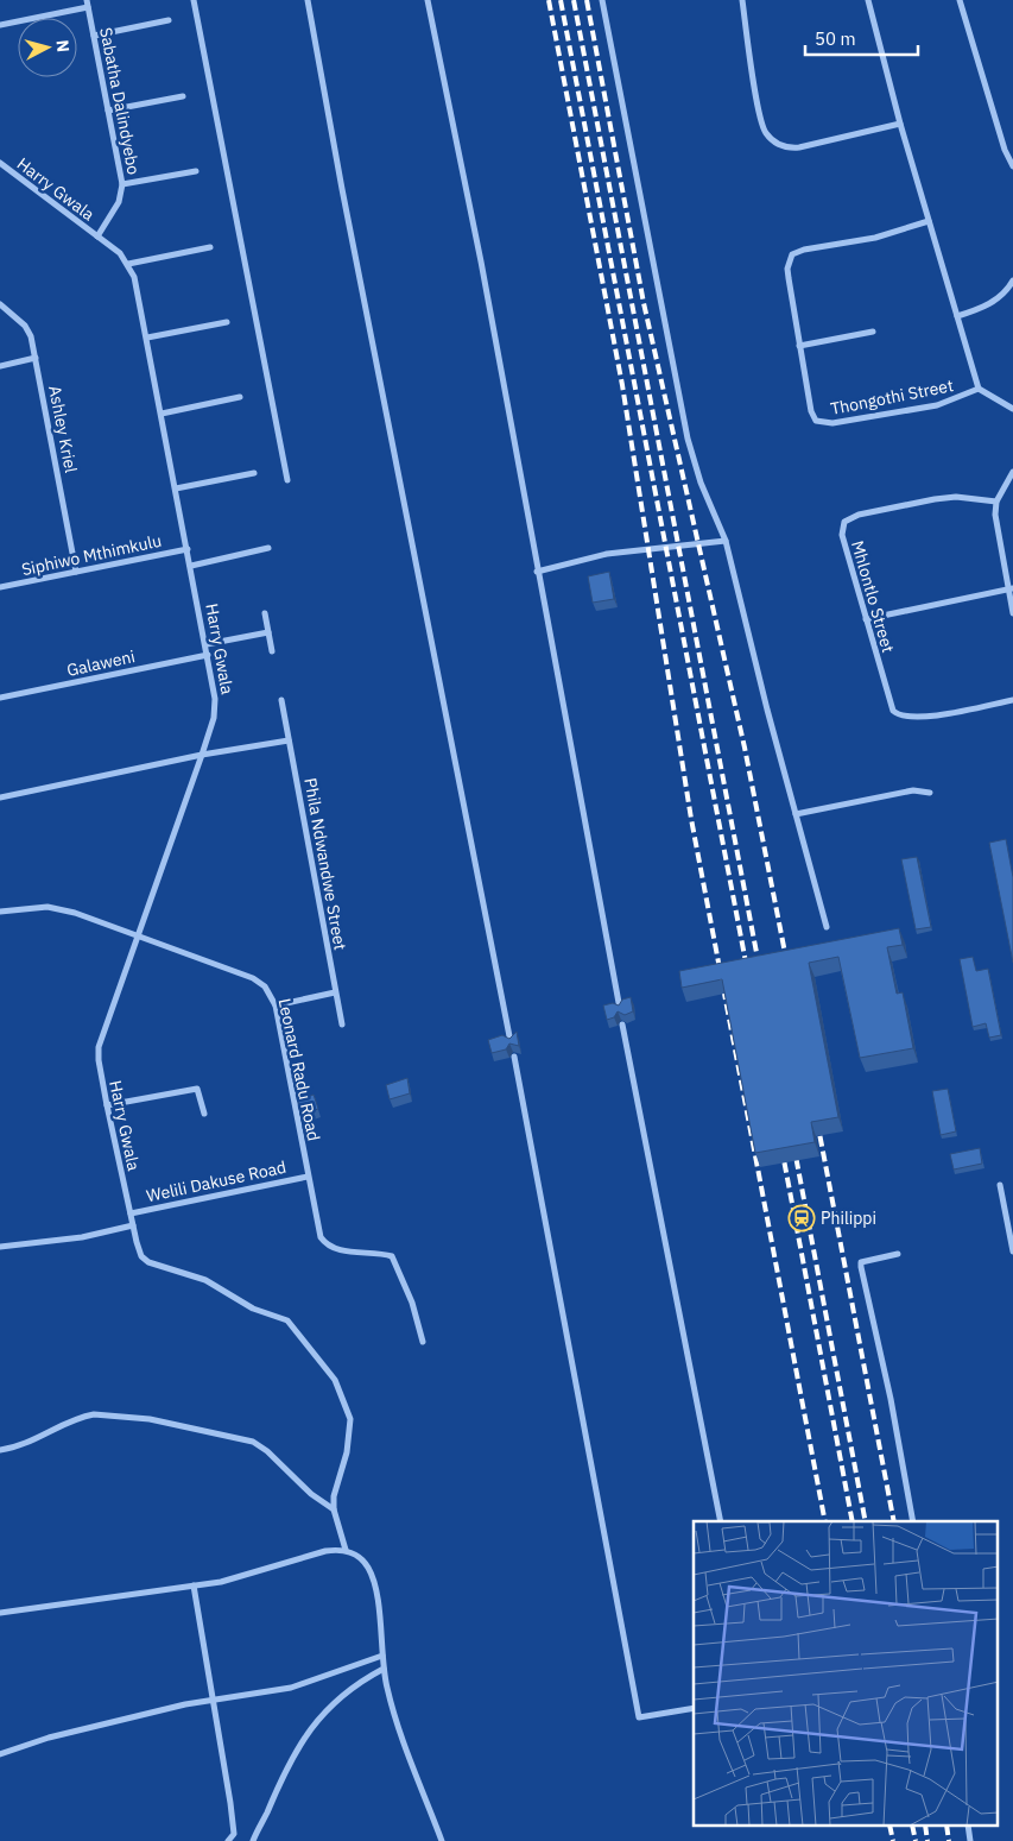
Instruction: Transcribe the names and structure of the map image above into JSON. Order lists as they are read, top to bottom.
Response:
{
  "streets": {
    "street": [
      "Sabatha Dalindyebo",
      "Harry Gwala",
      "Thongothi Street",
      "Ashley Kriel",
      "Siphiwo Mthimkulu",
      "Mhlontlo Street",
      "Galaweni",
      "Phila Ndwandwe Street",
      "Leonard Radu Road",
      "Welili Dakuse Road"
    ]
  },
  "crossings": [
    ["Sabatha Dalindyebo", "Harry Gwala"],
    ["Harry Gwala", "Siphiwo Mthimkulu"],
    ["Harry Gwala", "Galaweni"],
    ["Harry Gwala", "Leonard Radu Road"],
    ["Harry Gwala", "Welili Dakuse Road"],
    ["Ashley Kriel", "Siphiwo Mthimkulu"],
    ["Leonard Radu Road", "Welili Dakuse Road"]
  ],
  "places": {
    "station": ["Philippi"]
  },
  "scale_bar": "50 m",
  "north": "right"
}
